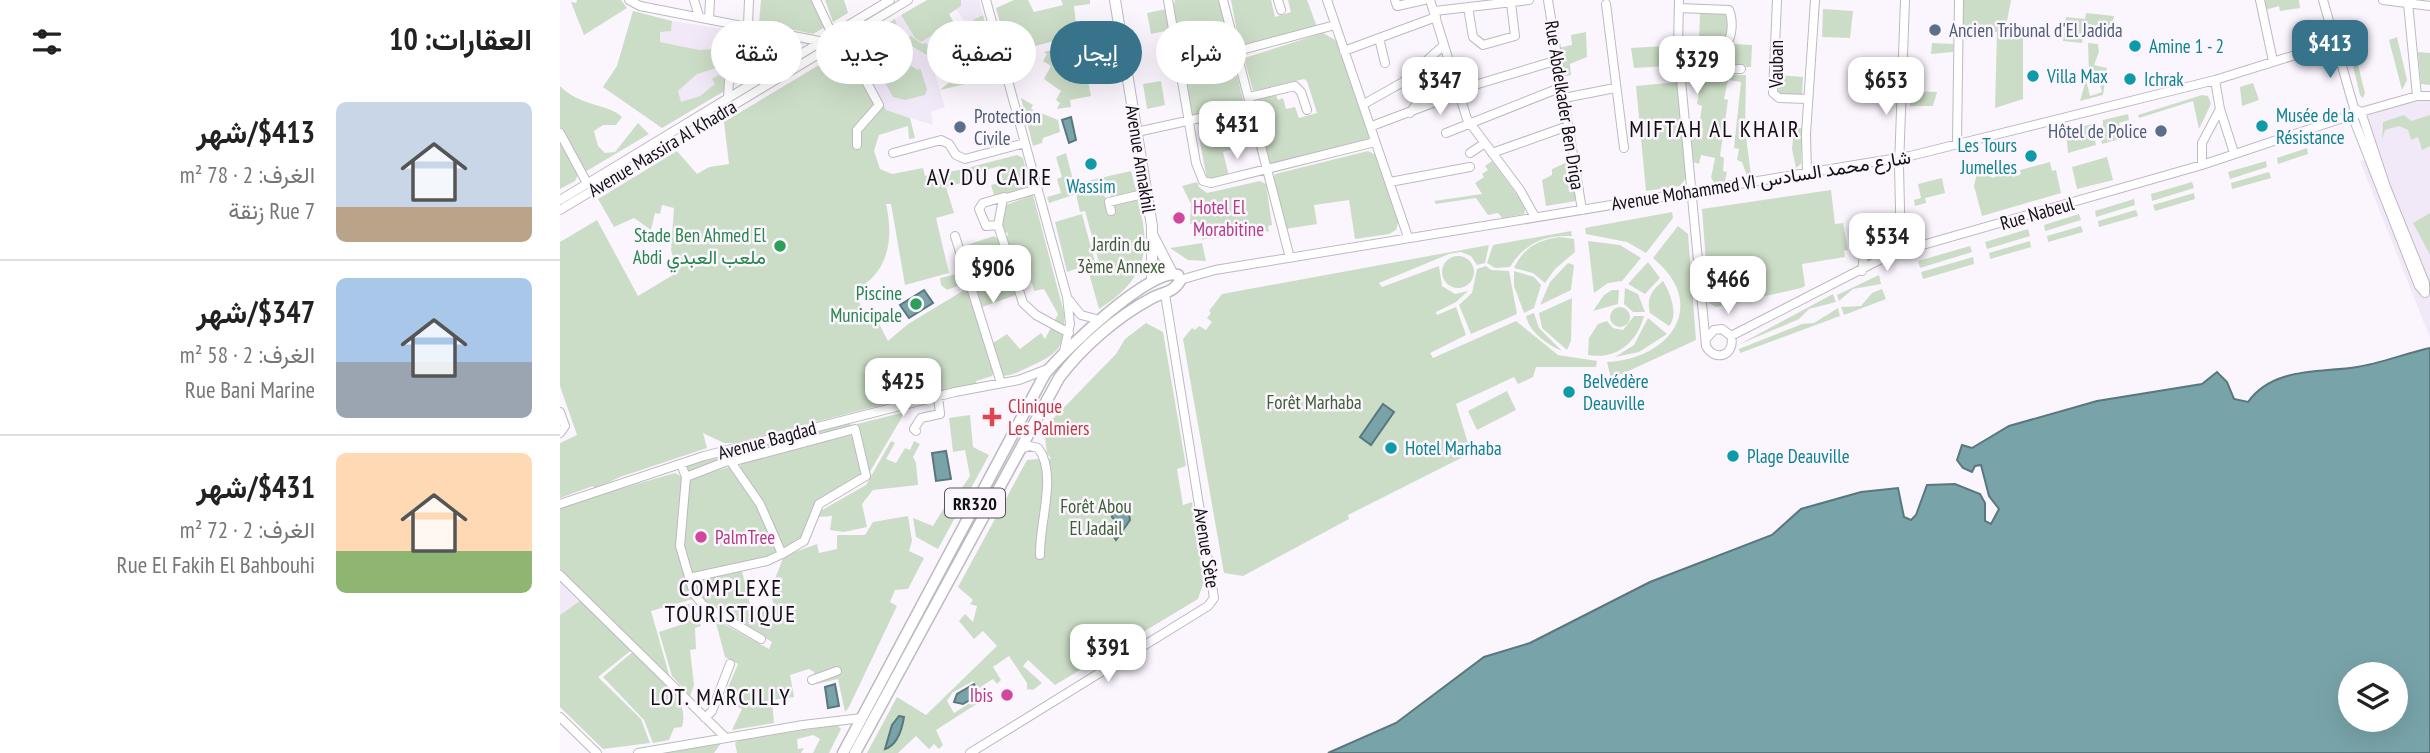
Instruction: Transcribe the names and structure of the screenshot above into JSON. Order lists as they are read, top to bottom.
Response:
{
  "streets": {
    "highway": ["RR320"],
    "main road": ["Avenue Annakhil"],
    "street": [
      "Vauban",
      "Rue Abdelkader Ben Driga",
      "Avenue Massira Al Khadra",
      "Avenue Mohammed VI شارع محمد السادس",
      "Rue Nabeul",
      "Avenue Bagdad",
      "Avenue Sète"
    ]
  },
  "crossings": [
    ["Rue Abdelkader Ben Driga", "Avenue Mohammed VI شارع محمد السادس"],
    ["Avenue Annakhil", "Avenue Mohammed VI شارع محمد السادس"],
    ["Avenue Annakhil", "RR320"],
    ["Avenue Mohammed VI شارع محمد السادس", "RR320"],
    ["Avenue Bagdad", "RR320"],
    ["RR320", "Avenue Sète"]
  ],
  "districts": [
    "MIFTAH AL KHAIR",
    "AV. DU CAIRE",
    "COMPLEXE TOURISTIQUE",
    "LOT. MARCILLY"
  ],
  "parks": ["Jardin du 3ème Annexe", "Forêt Marhaba", "Forêt Abou El Jadail"],
  "places": {
    "other": [
      "Ancien Tribunal d'El Jadida",
      "Amine 1 - 2",
      "Villa Max",
      "Ichrak",
      "Musée de la Résistance",
      "Protection Civile",
      "Hôtel de Police",
      "Les Tours Jumelles",
      "Wassim",
      "Hotel El Morabitine",
      "Stade Ben Ahmed El Abdi ملعب العبدي",
      "Piscine Municipale",
      "Belvédère Deauville",
      "Hotel Marhaba",
      "Plage Deauville",
      "PalmTree",
      "Ibis"
    ],
    "health": ["Clinique Les Palmiers"]
  },
  "page": {
    "heading": "العقارات: 10",
    "price": [
      "$413",
      "$329",
      "$347",
      "$653",
      "$431",
      "$534",
      "$906",
      "$466",
      "$425",
      "$391"
    ],
    "chip": [
      "شراء",
      "إيجار",
      "تصفية",
      "جديد",
      "شقة"
    ],
    "list": [
      {
        "name": "$413/شهر",
        "note": "الغرف: 2 · 78 m² · Rue 7 زنقة"
      },
      {
        "name": "$347/شهر",
        "note": "الغرف: 2 · 58 m² · Rue Bani Marine"
      },
      {
        "name": "$431/شهر",
        "note": "الغرف: 2 · 72 m² · Rue El Fakih El Bahbouhi"
      }
    ]
  }
}
